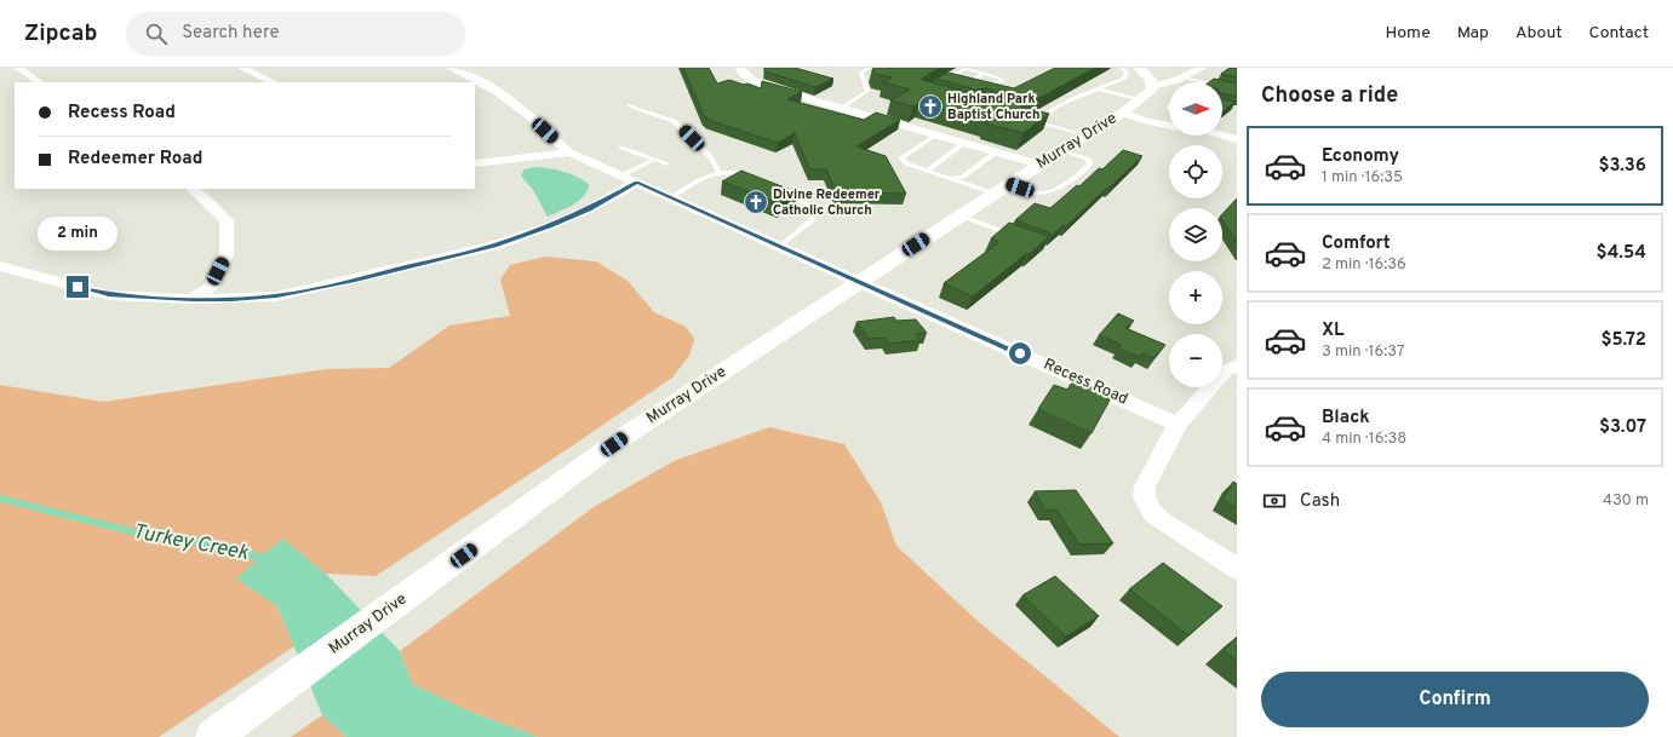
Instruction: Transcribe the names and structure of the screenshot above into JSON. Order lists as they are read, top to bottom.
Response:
{
  "streets": {
    "street": ["Murray Drive", "Recess Road"]
  },
  "crossings": [
    ["Murray Drive", "Recess Road"]
  ],
  "water": ["Turkey Creek"],
  "places": {
    "church": ["Highland Park Baptist Church", "Divine Redeemer Catholic Church"]
  },
  "north": "right",
  "page": {
    "header": "Zipcab",
    "search": "Search here",
    "nav": [
      "Home",
      "Map",
      "About",
      "Contact"
    ],
    "heading": "Choose a ride",
    "map_buttons": ["+", "−"],
    "banner": ["Recess Road", "Redeemer Road"],
    "list": [
      {
        "name": "Economy",
        "note": "1 min · 16:35",
        "value": "$3.36"
      },
      {
        "name": "Comfort",
        "note": "2 min · 16:36",
        "value": "$4.54"
      },
      {
        "name": "XL",
        "note": "3 min · 16:37",
        "value": "$5.72"
      },
      {
        "name": "Black",
        "note": "4 min · 16:38",
        "value": "$3.07"
      }
    ],
    "bubble": "2 min",
    "pay": ["Cash", "430 m"],
    "buttons": "Confirm"
  }
}
